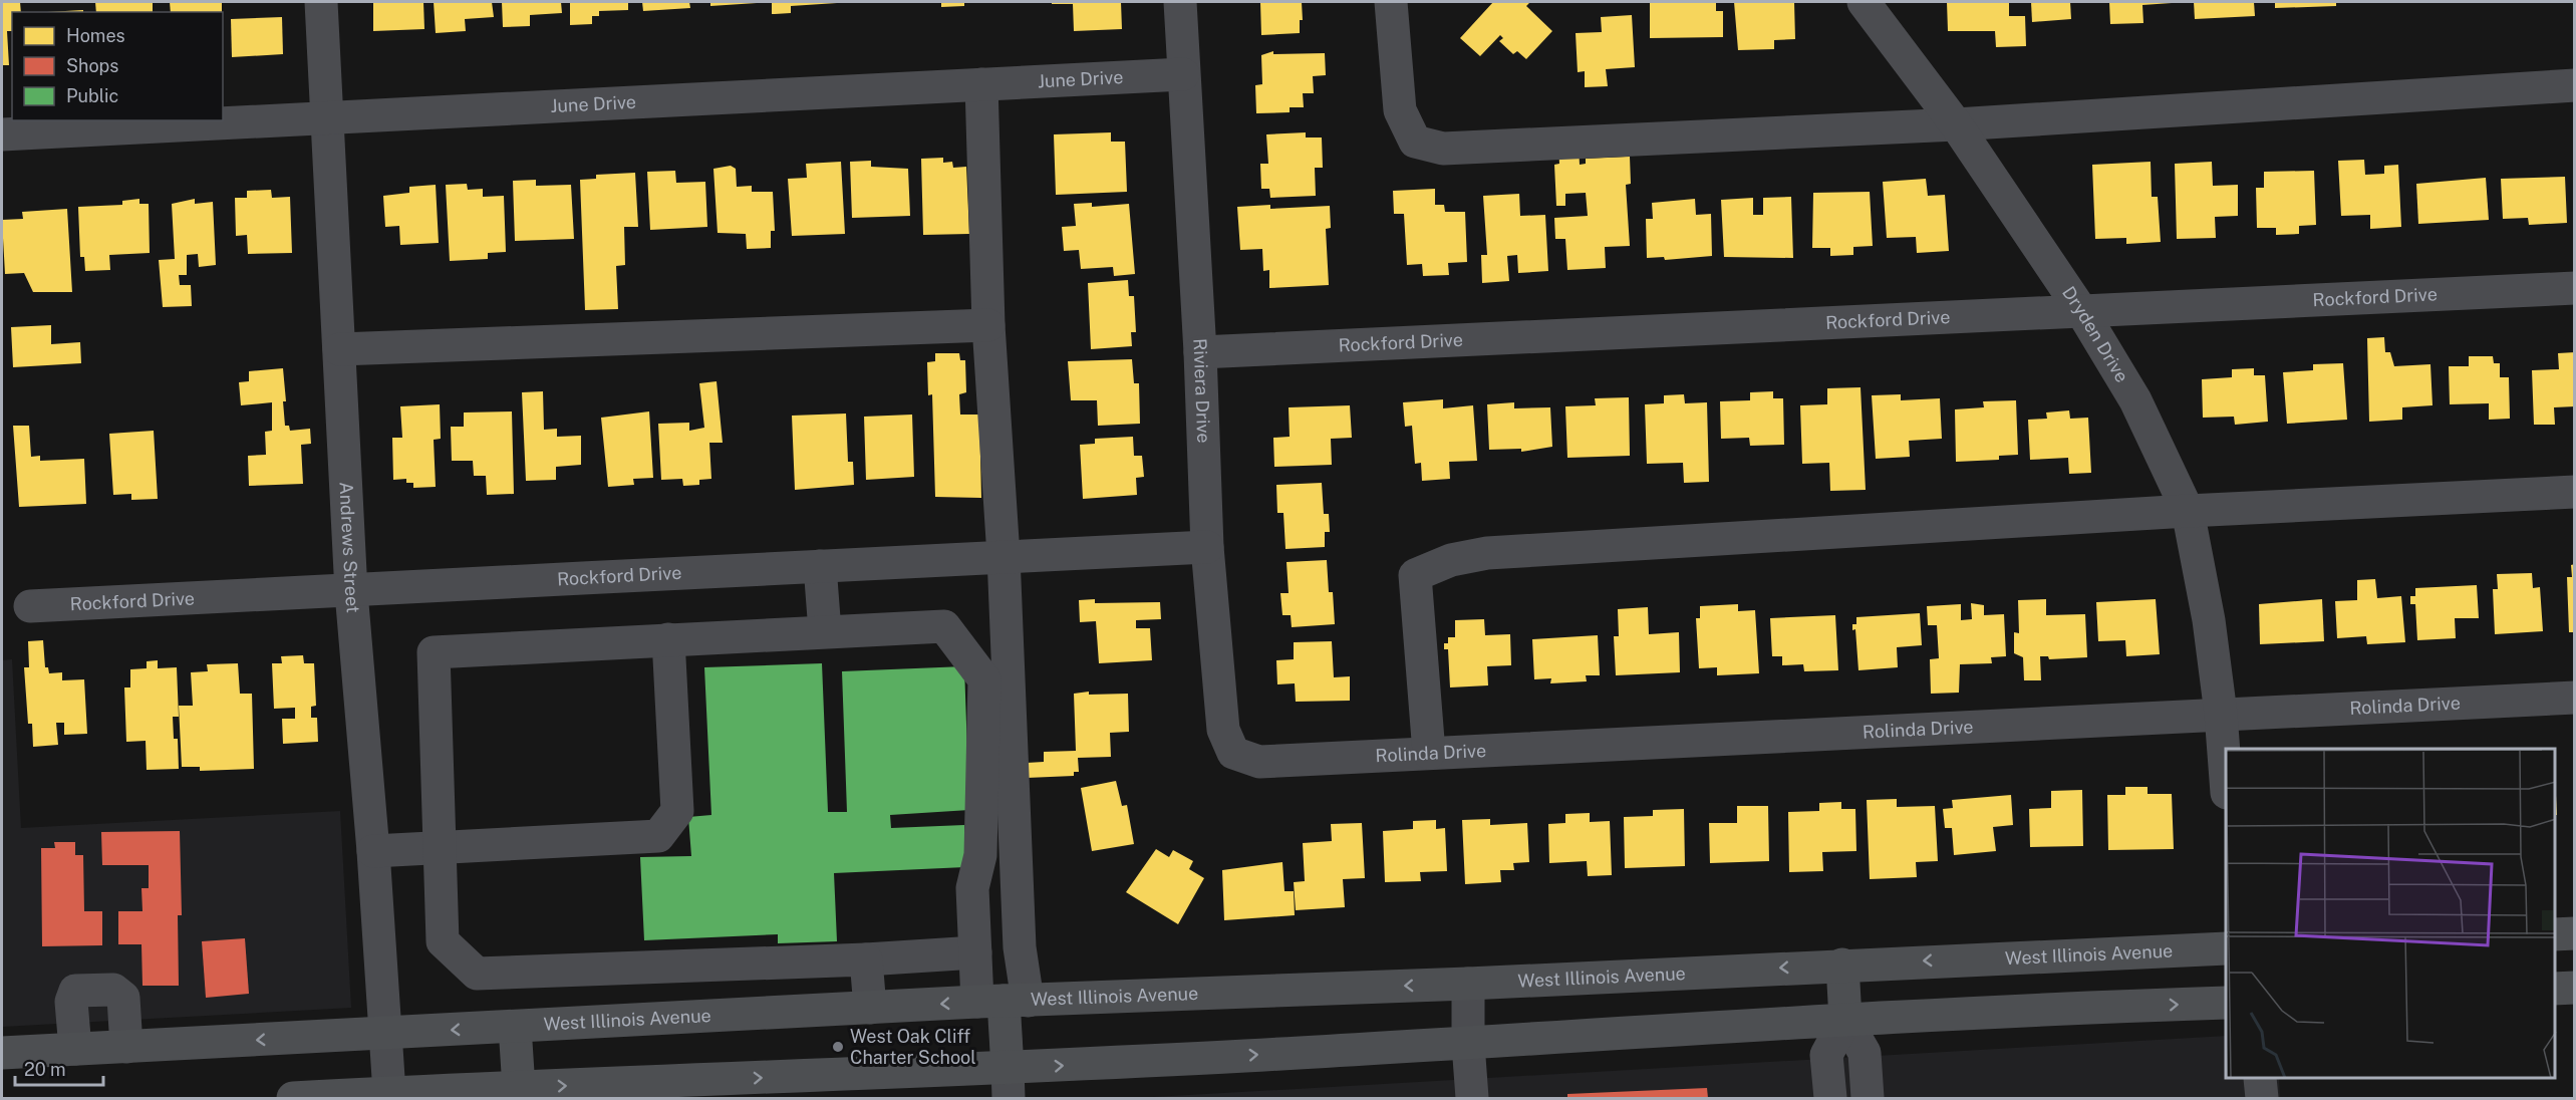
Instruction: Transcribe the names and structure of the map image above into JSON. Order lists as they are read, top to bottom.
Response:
{
  "streets": {
    "main road": ["West Illinois Avenue"],
    "street": [
      "June Drive",
      "Rockford Drive",
      "Dryden Drive",
      "Riviera Drive",
      "Andrews Street",
      "Rolinda Drive"
    ]
  },
  "crossings": [
    ["June Drive", "Riviera Drive"],
    ["June Drive", "Andrews Street"],
    ["Rockford Drive", "Dryden Drive"],
    ["Rockford Drive", "Riviera Drive"],
    ["Rockford Drive", "Andrews Street"],
    ["Dryden Drive", "Rolinda Drive"],
    ["Riviera Drive", "Rolinda Drive"],
    ["Andrews Street", "West Illinois Avenue"]
  ],
  "places": ["West Oak Cliff Charter School"],
  "legend": ["Homes", "Shops", "Public"],
  "scale_bar": "20 m"
}
